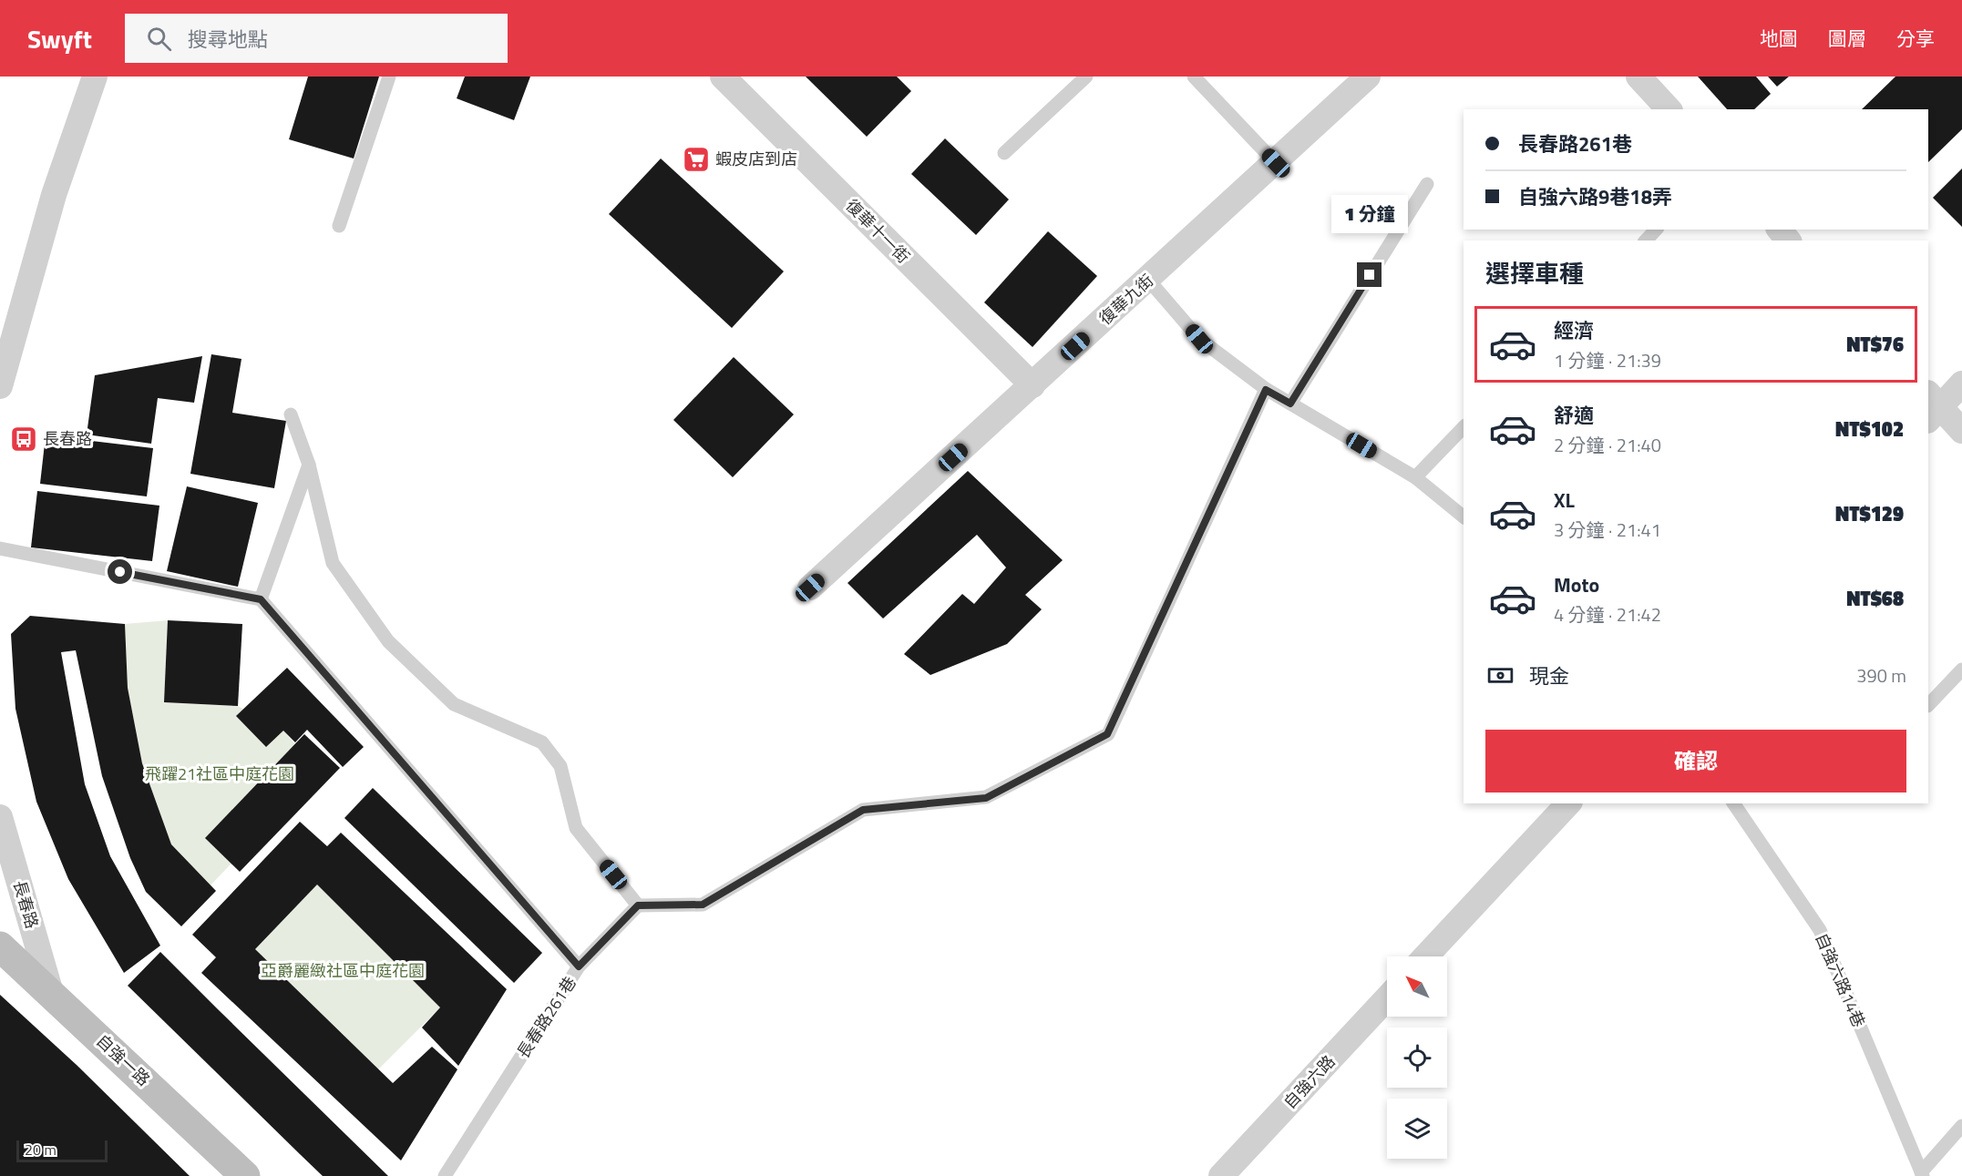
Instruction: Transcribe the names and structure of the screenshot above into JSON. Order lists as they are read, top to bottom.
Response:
{
  "streets": {
    "street": [
      "復華十一街",
      "復華九街",
      "長春路",
      "自強一路",
      "自強六路"
    ],
    "lane": ["自強六路14巷", "長春路261巷"]
  },
  "crossings": [
    ["復華十一街", "復華九街"],
    ["長春路", "自強一路"]
  ],
  "parks": ["飛躍21社區中庭花園", "亞爵麗緻社區中庭花園"],
  "places": {
    "supermarket": ["蝦皮店到店"],
    "bus stop": ["長春路"]
  },
  "scale_bar": "20 m",
  "north": "top left",
  "page": {
    "header": "Swyft",
    "search": "搜尋地點",
    "nav": ["地圖", "圖層", "分享"],
    "banner": ["長春路261巷", "自強六路9巷18弄"],
    "bubble": "1 分鐘",
    "heading": "選擇車種",
    "list": [
      {
        "name": "經濟",
        "note": "1 分鐘 · 21:39",
        "value": "NT$76"
      },
      {
        "name": "舒適",
        "note": "2 分鐘 · 21:40",
        "value": "NT$102"
      },
      {
        "name": "XL",
        "note": "3 分鐘 · 21:41",
        "value": "NT$129"
      },
      {
        "name": "Moto",
        "note": "4 分鐘 · 21:42",
        "value": "NT$68"
      }
    ],
    "pay": ["現金", "390 m"],
    "buttons": "確認",
    "scale": "20 m"
  }
}
